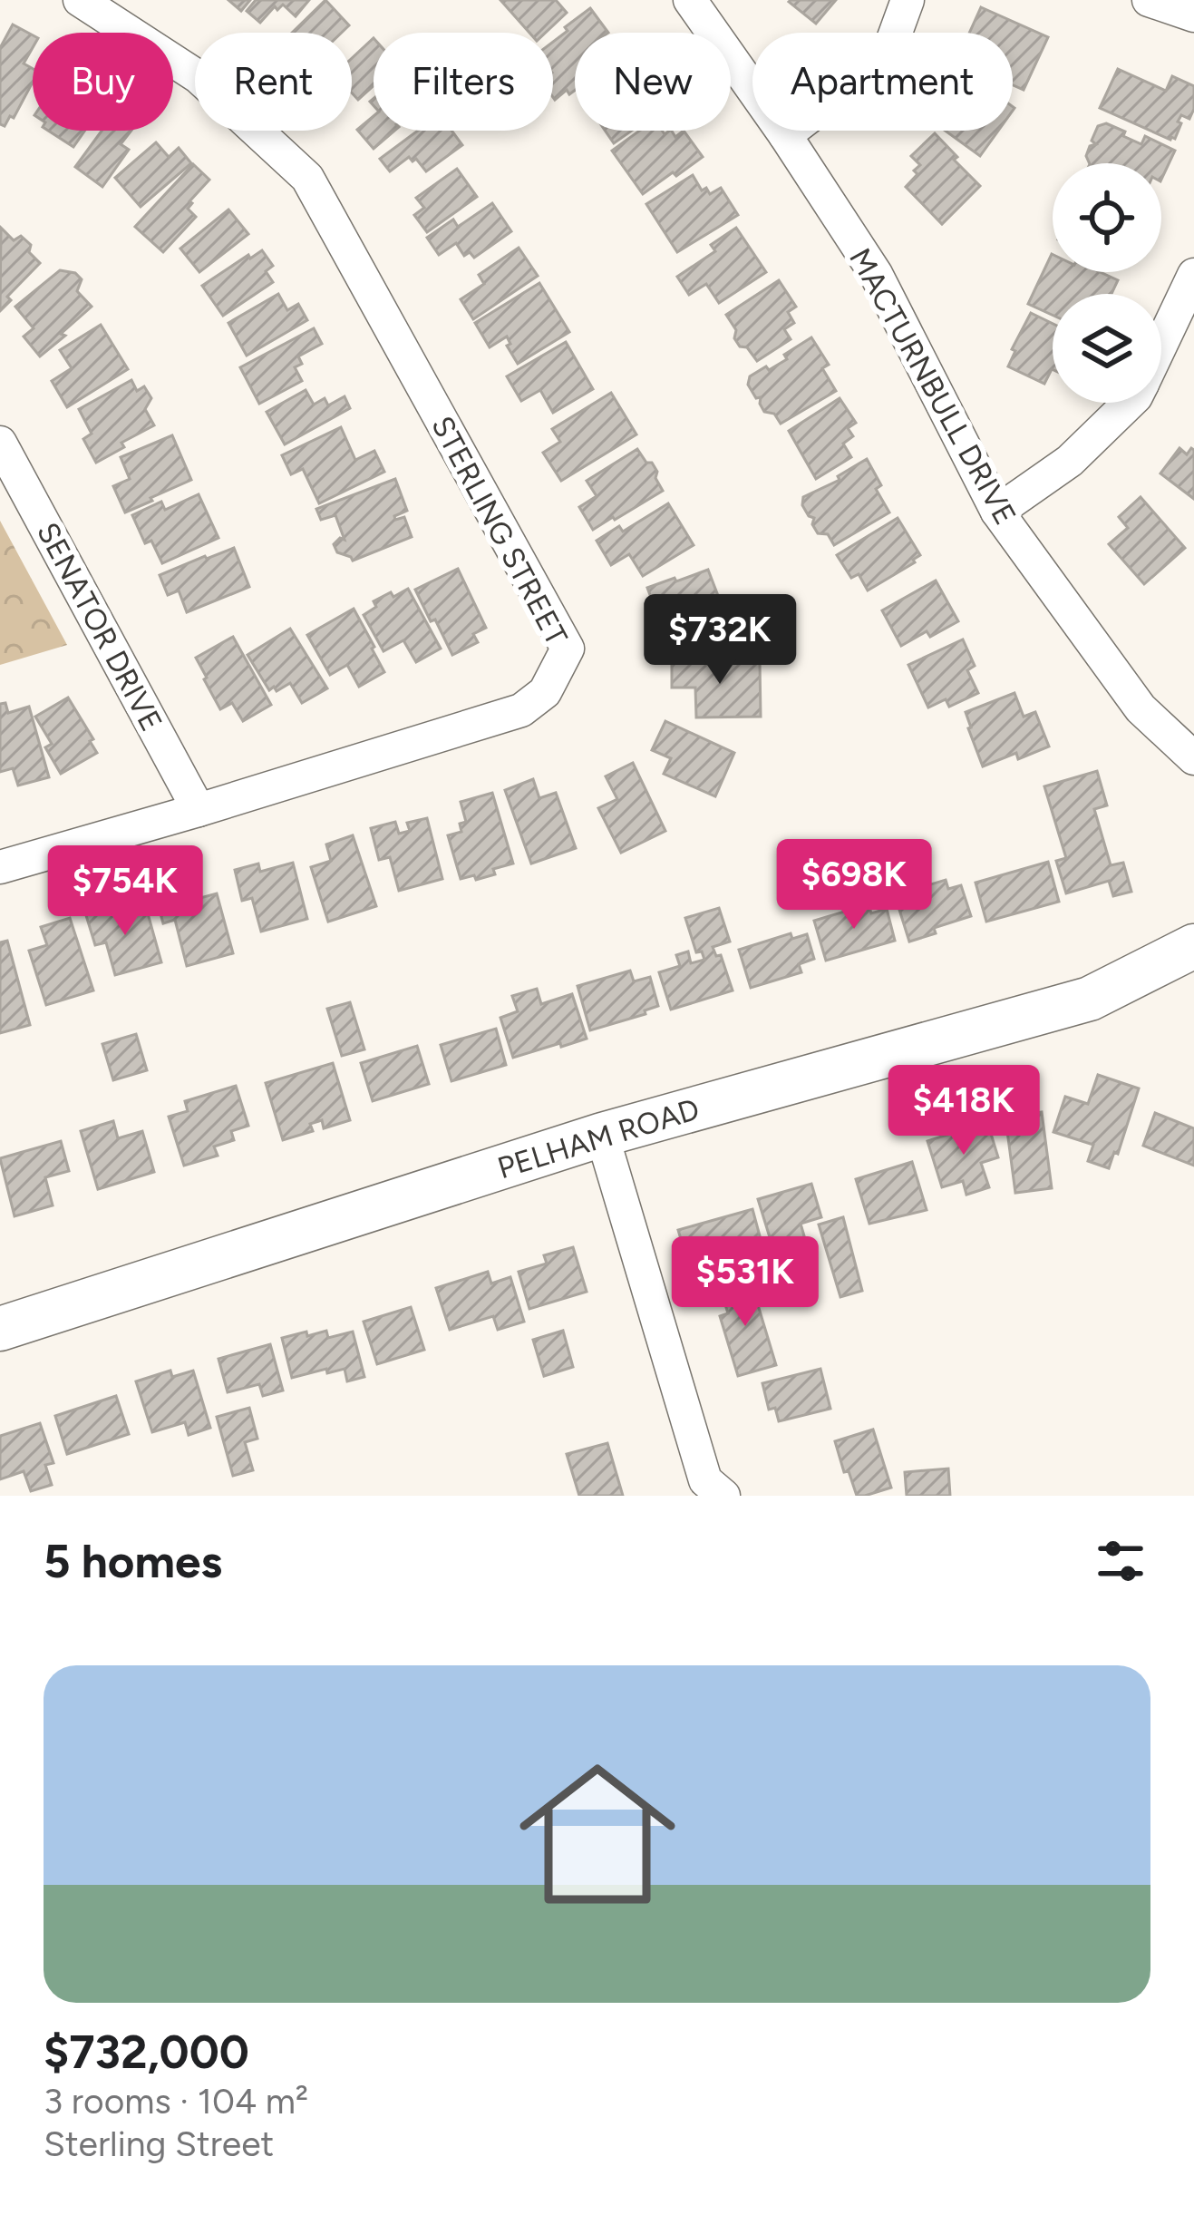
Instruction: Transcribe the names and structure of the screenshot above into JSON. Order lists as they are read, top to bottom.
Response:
{
  "streets": {
    "main road": ["PELHAM ROAD"],
    "street": ["MACTURNBULL DRIVE", "STERLING STREET", "SENATOR DRIVE"]
  },
  "crossings": [
    ["STERLING STREET", "SENATOR DRIVE"]
  ],
  "page": {
    "chip": [
      "Buy",
      "Rent",
      "Filters",
      "New",
      "Apartment"
    ],
    "price": [
      "$732K",
      "$698K",
      "$754K",
      "$418K",
      "$531K"
    ],
    "heading": "5 homes",
    "list": [
      {
        "name": "$732,000",
        "note": "3 rooms · 104 m² · Sterling Street"
      }
    ]
  }
}
